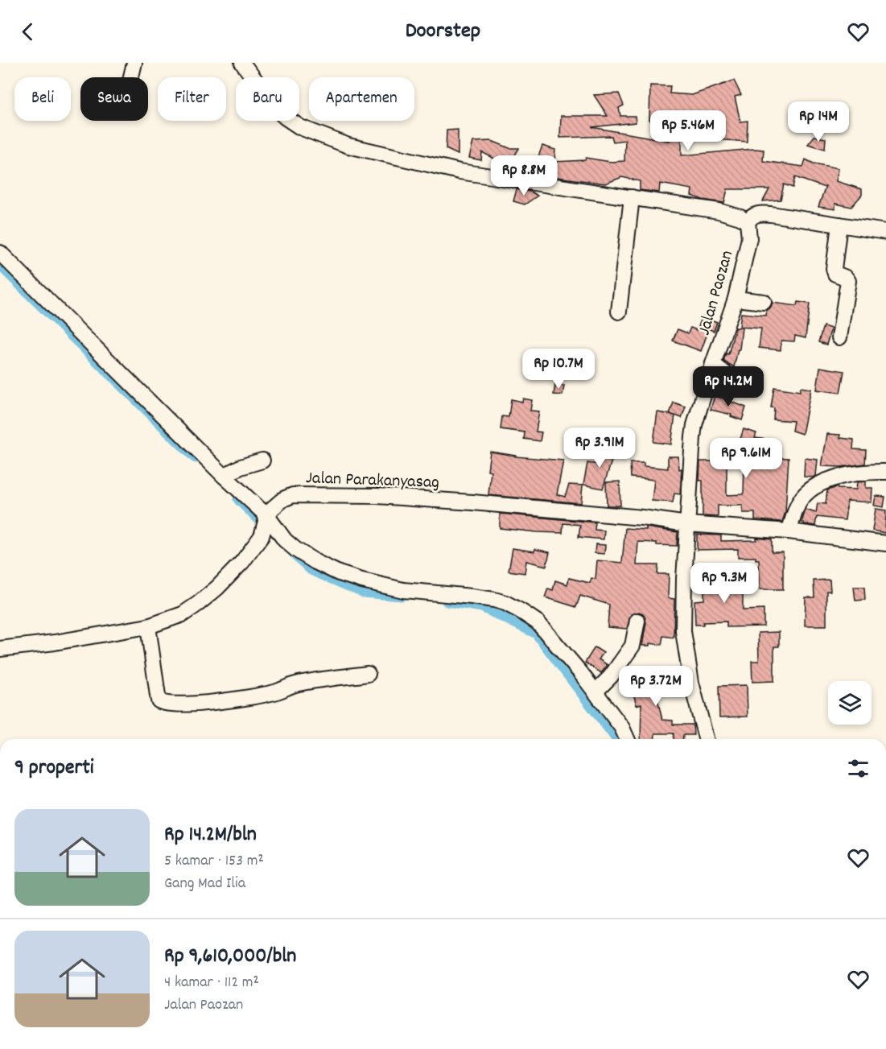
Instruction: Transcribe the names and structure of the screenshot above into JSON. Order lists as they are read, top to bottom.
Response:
{
  "streets": {
    "street": ["Jalan Paozan", "Jalan Parakanyasag"]
  },
  "crossings": [
    ["Jalan Paozan", "Jalan Parakanyasag"]
  ],
  "page": {
    "header": "Doorstep",
    "chip": [
      "Beli",
      "Sewa",
      "Filter",
      "Baru",
      "Apartemen"
    ],
    "price": [
      "Rp 14M",
      "Rp 5.46M",
      "Rp 8.8M",
      "Rp 10.7M",
      "Rp 14.2M",
      "Rp 3.91M",
      "Rp 9.61M",
      "Rp 9.3M",
      "Rp 3.72M"
    ],
    "heading": "9 properti",
    "list": [
      {
        "name": "Rp 14.2M/bln",
        "note": "5 kamar · 153 m² · Gang Mad Ilia"
      },
      {
        "name": "Rp 9,610,000/bln",
        "note": "4 kamar · 112 m² · Jalan Paozan"
      }
    ]
  }
}
